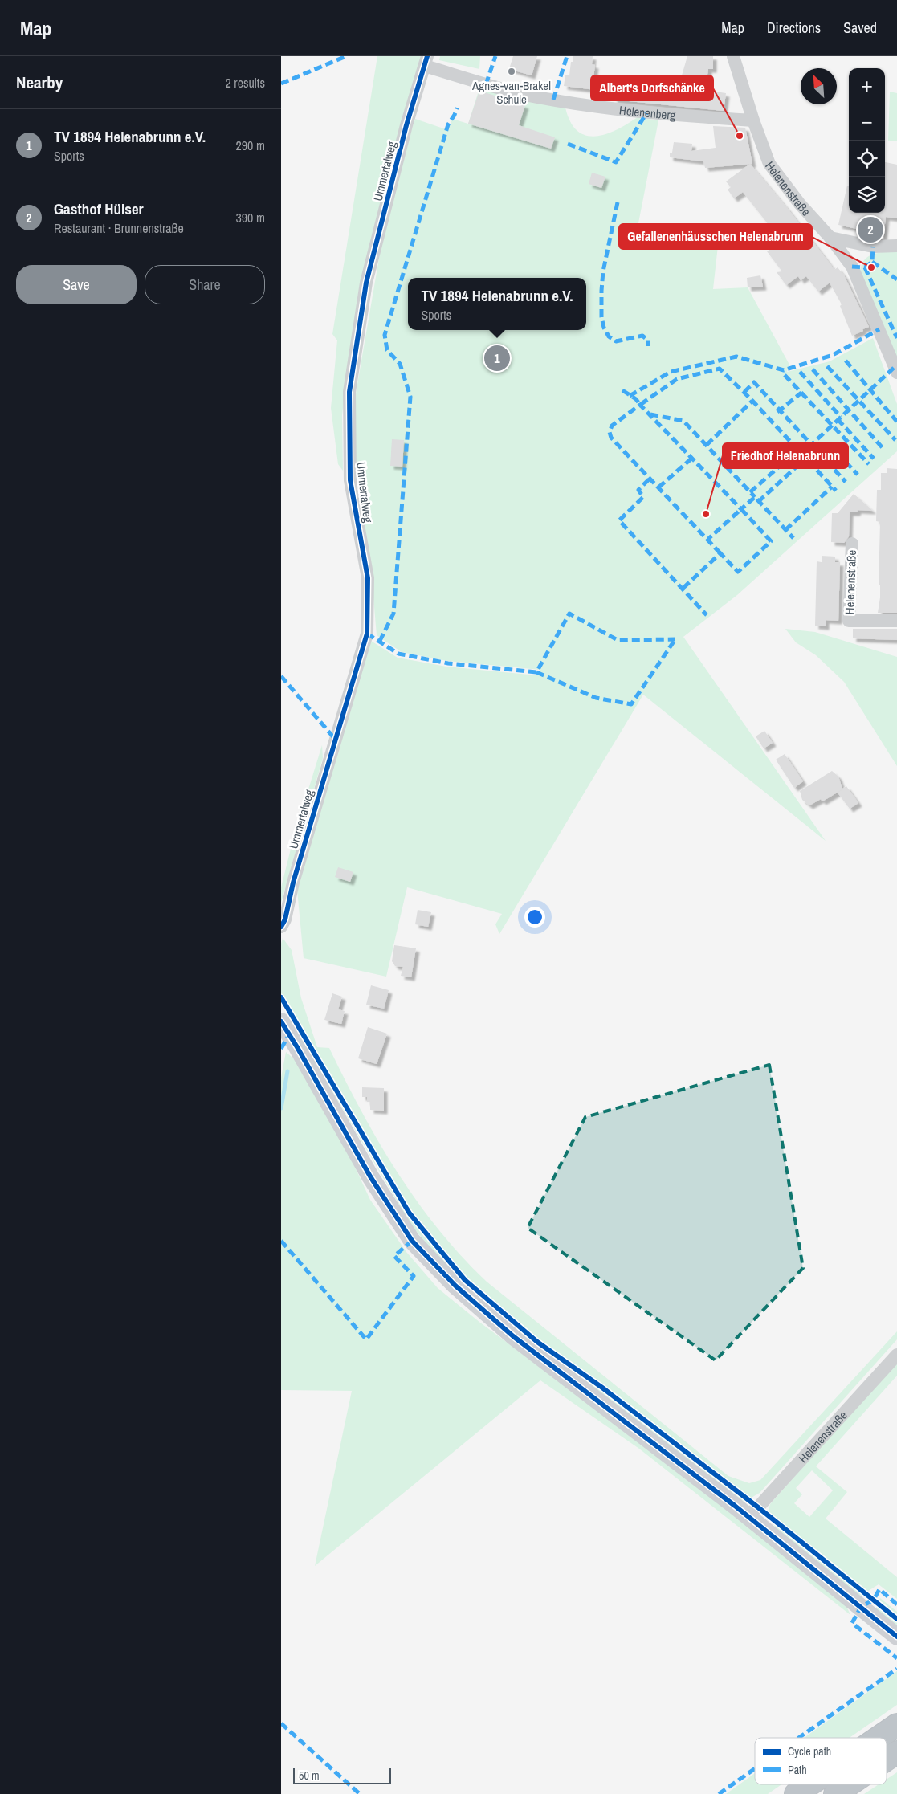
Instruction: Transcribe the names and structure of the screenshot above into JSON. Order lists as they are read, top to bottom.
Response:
{
  "streets": {
    "street": ["Helenenberg", "Ummertalweg", "Helenenstraße"]
  },
  "crossings": [
    ["Helenenberg", "Ummertalweg"],
    ["Helenenberg", "Helenenstraße"]
  ],
  "places": [
    "Agnes-van-Brakel Schule",
    "Albert's Dorfschänke",
    "Gefallenenhäusschen Helenabrunn",
    "Friedhof Helenabrunn"
  ],
  "legend": ["Cycle path", "Path"],
  "scale_bar": "50 m",
  "north": "top left",
  "page": {
    "header": "Map",
    "nav": ["Map", "Directions", "Saved"],
    "heading": ["Nearby", "2 results"],
    "map_buttons": ["+", "−"],
    "list": [
      {
        "mark": "1",
        "name": "TV 1894 Helenabrunn e.V.",
        "note": "Sports",
        "value": "290 m"
      },
      {
        "mark": "2",
        "name": "Gasthof Hülser",
        "note": "Restaurant · Brunnenstraße",
        "value": "390 m"
      }
    ],
    "pins": ["2", "1"],
    "buttons": ["Save", "Share"],
    "popup": ["TV 1894 Helenabrunn e.V.", "Sports"],
    "scale": "50 m"
  }
}
